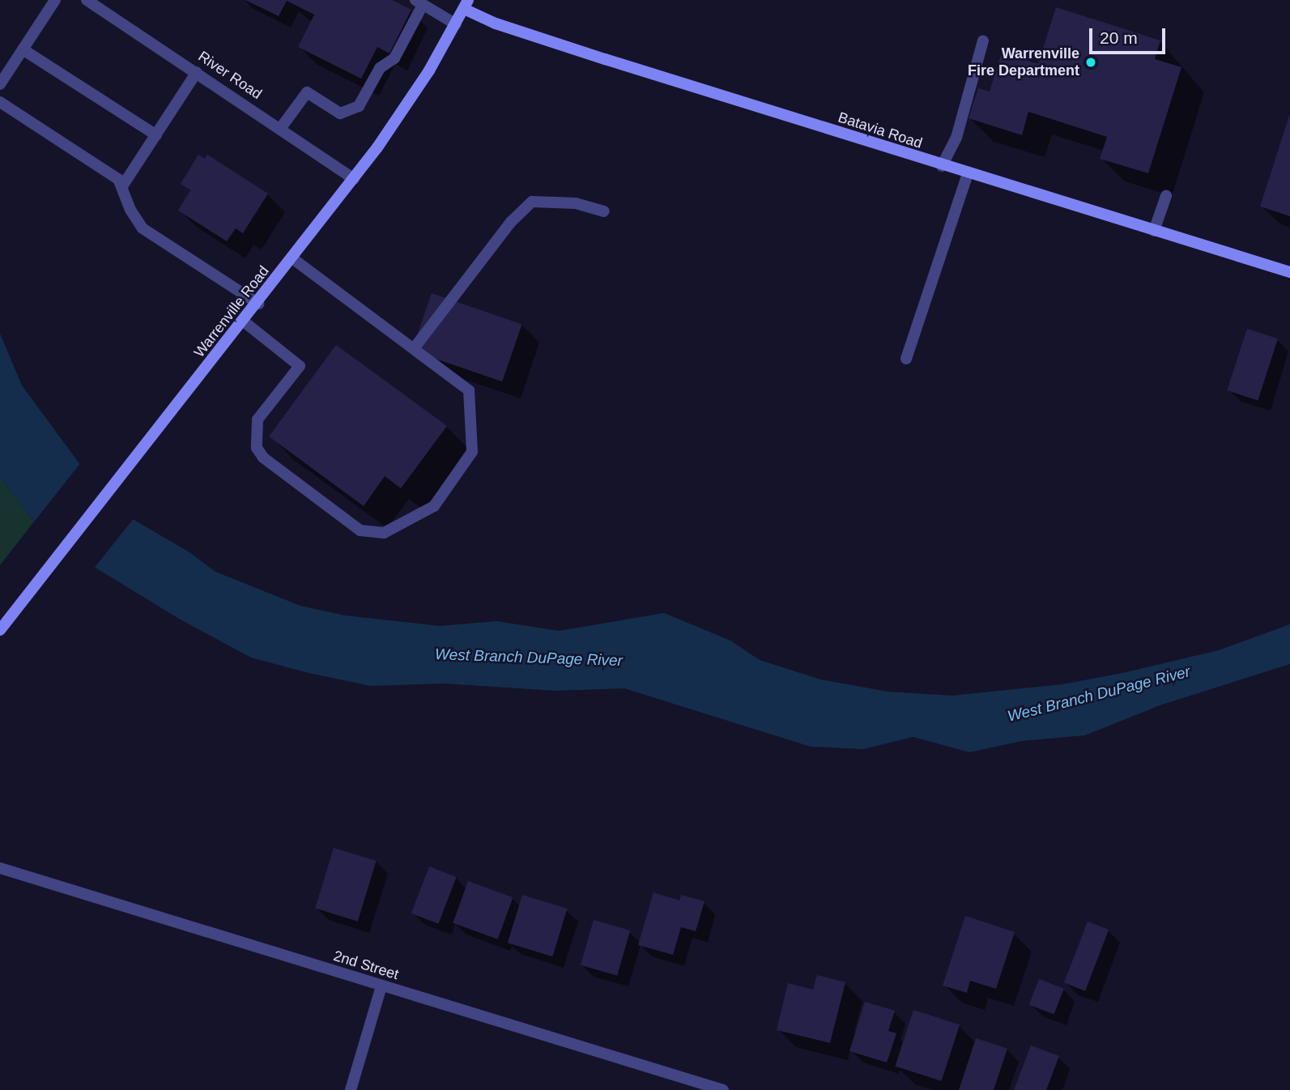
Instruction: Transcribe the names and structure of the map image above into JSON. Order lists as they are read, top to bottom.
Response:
{
  "streets": {
    "main road": ["Batavia Road", "Warrenville Road"],
    "street": ["River Road", "2nd Street"]
  },
  "crossings": [
    ["River Road", "Warrenville Road"],
    ["Batavia Road", "Warrenville Road"]
  ],
  "water": ["West Branch DuPage River"],
  "places": ["Warrenville Fire Department"],
  "scale_bar": "20 m"
}
